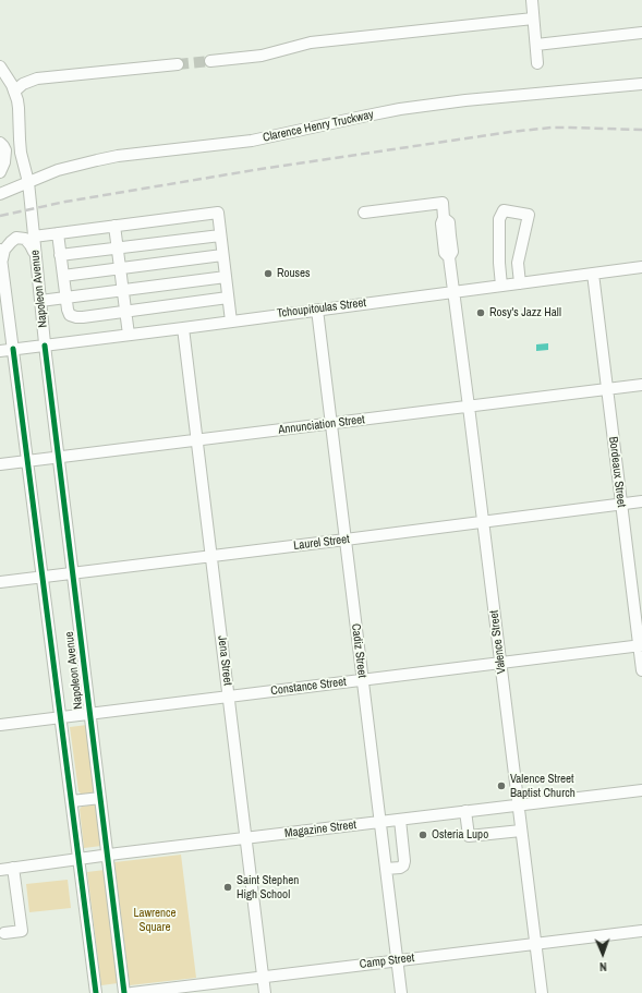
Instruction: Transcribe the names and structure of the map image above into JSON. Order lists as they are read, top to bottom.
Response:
{
  "streets": {
    "street": [
      "Clarence Henry Truckway",
      "Napoleon Avenue",
      "Tchoupitoulas Street",
      "Annunciation Street",
      "Bordeaux Street",
      "Laurel Street",
      "Valence Street",
      "Cadiz Street",
      "Jena Street",
      "Constance Street",
      "Magazine Street",
      "Camp Street"
    ]
  },
  "crossings": [
    ["Clarence Henry Truckway", "Napoleon Avenue"],
    ["Napoleon Avenue", "Tchoupitoulas Street"],
    ["Napoleon Avenue", "Annunciation Street"],
    ["Napoleon Avenue", "Laurel Street"],
    ["Napoleon Avenue", "Constance Street"],
    ["Napoleon Avenue", "Magazine Street"],
    ["Tchoupitoulas Street", "Bordeaux Street"],
    ["Tchoupitoulas Street", "Valence Street"],
    ["Tchoupitoulas Street", "Cadiz Street"],
    ["Tchoupitoulas Street", "Jena Street"],
    ["Annunciation Street", "Bordeaux Street"],
    ["Annunciation Street", "Valence Street"],
    ["Annunciation Street", "Cadiz Street"],
    ["Annunciation Street", "Jena Street"],
    ["Bordeaux Street", "Laurel Street"],
    ["Bordeaux Street", "Constance Street"],
    ["Laurel Street", "Valence Street"],
    ["Laurel Street", "Cadiz Street"],
    ["Laurel Street", "Jena Street"],
    ["Valence Street", "Constance Street"],
    ["Valence Street", "Magazine Street"],
    ["Valence Street", "Camp Street"],
    ["Cadiz Street", "Constance Street"],
    ["Cadiz Street", "Magazine Street"],
    ["Cadiz Street", "Camp Street"],
    ["Jena Street", "Constance Street"],
    ["Jena Street", "Magazine Street"],
    ["Jena Street", "Camp Street"]
  ],
  "parks": ["Lawrence Square"],
  "places": [
    "Rouses",
    "Rosy's Jazz Hall",
    "Valence Street Baptist Church",
    "Osteria Lupo",
    "Saint Stephen High School"
  ],
  "north": "bottom"
}
